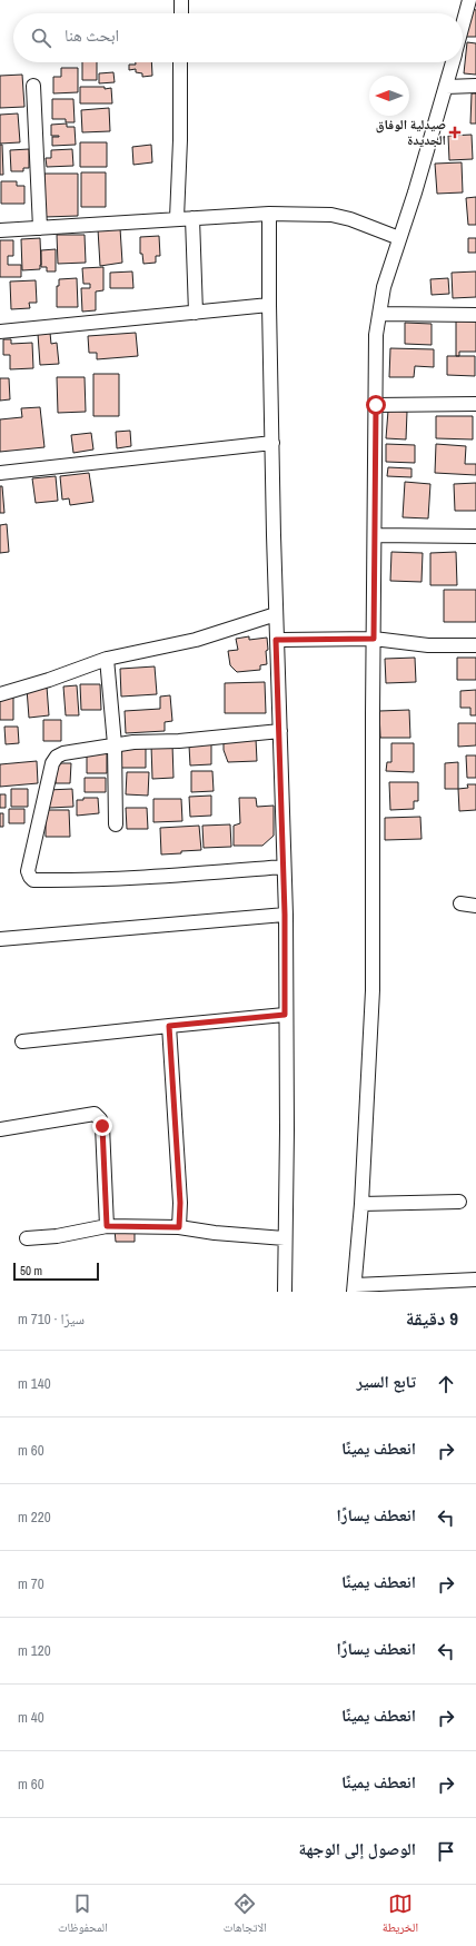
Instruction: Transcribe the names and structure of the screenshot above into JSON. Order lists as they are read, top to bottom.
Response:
{
  "places": {
    "health": ["صيدلية الوفاق الجديدة"]
  },
  "scale_bar": "50 m",
  "north": "left",
  "page": {
    "search": "ابحث هنا",
    "scale": "50 m",
    "heading": ["9 دقيقة", "سيرًا · 710 m"],
    "list": [
      ["تابع السير", "140 m"],
      ["انعطف يمينًا", "60 m"],
      ["انعطف يسارًا", "220 m"],
      ["انعطف يمينًا", "70 m"],
      ["انعطف يسارًا", "120 m"],
      ["انعطف يمينًا", "40 m"],
      ["انعطف يمينًا", "60 m"],
      "الوصول إلى الوجهة"
    ],
    "nav": ["الخريطة", "الاتجاهات", "المحفوظات"]
  }
}
